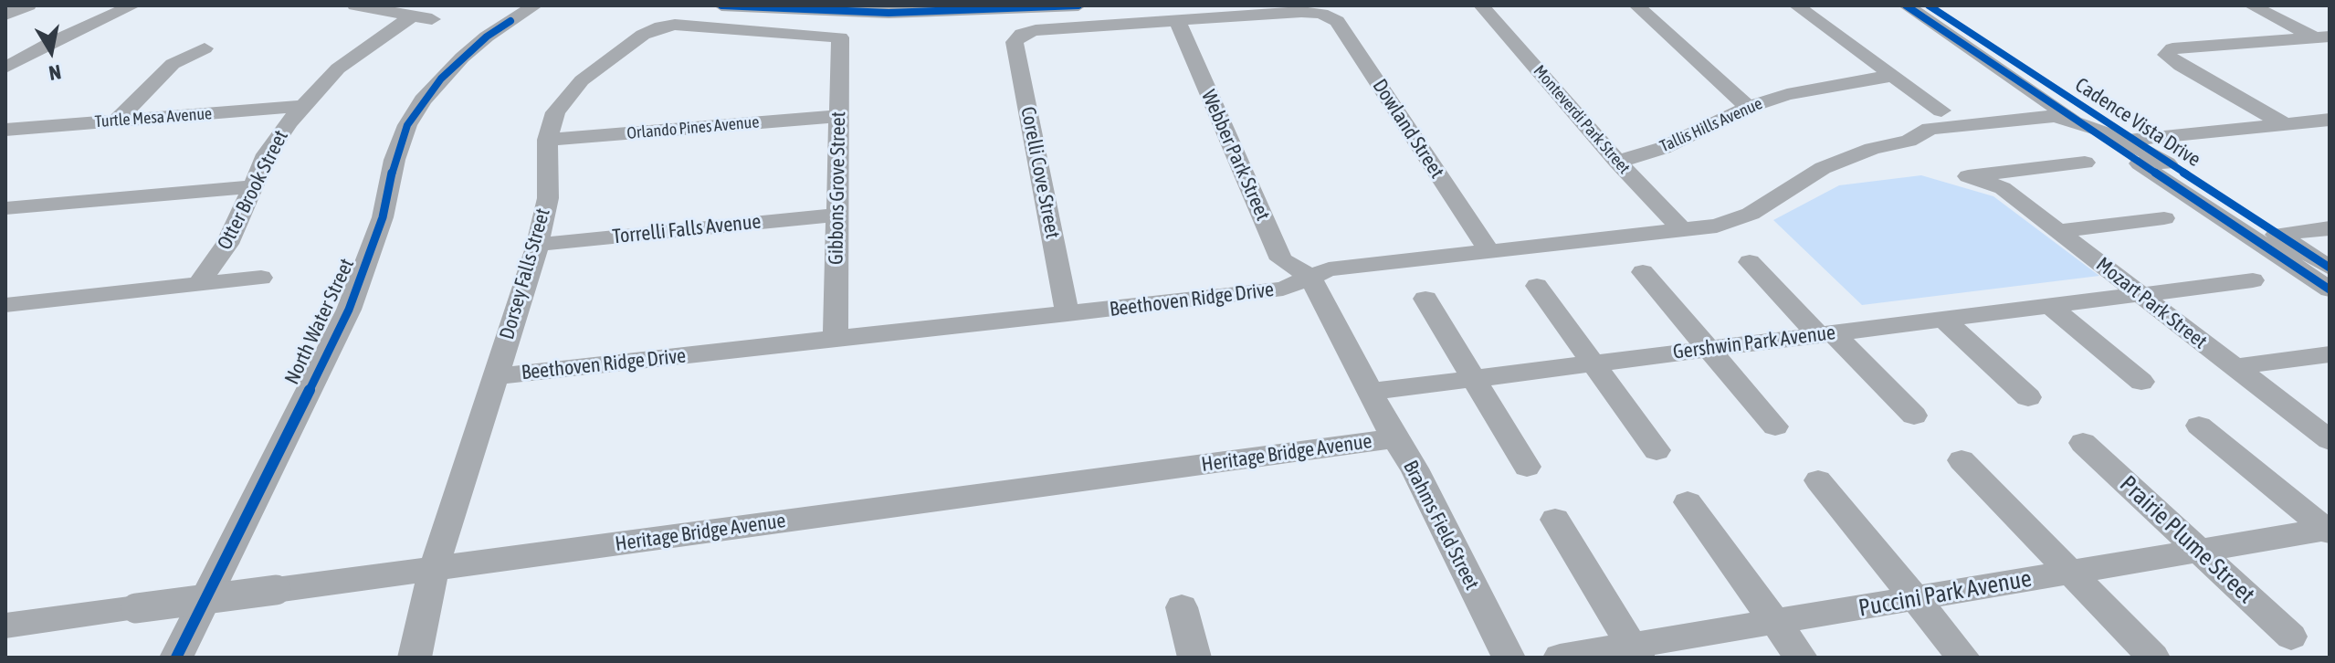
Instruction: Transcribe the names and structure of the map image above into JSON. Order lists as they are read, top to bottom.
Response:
{
  "streets": {
    "street": [
      "Turtle Mesa Avenue",
      "Monteverdi Park Street",
      "Cadence Vista Drive",
      "Tallis Hills Avenue",
      "Orlando Pines Avenue",
      "Dowland Street",
      "Webber Park Street",
      "Corelli Cove Street",
      "Gibbons Grove Street",
      "Otter Brook Street",
      "Torrelli Falls Avenue",
      "Dorsey Falls Street",
      "Beethoven Ridge Drive",
      "Mozart Park Street",
      "North Water Street",
      "Gershwin Park Avenue",
      "Heritage Bridge Avenue",
      "Brahms Field Street",
      "Prairie Plume Street",
      "Puccini Park Avenue"
    ]
  },
  "crossings": [
    ["Turtle Mesa Avenue", "Otter Brook Street"],
    ["Monteverdi Park Street", "Tallis Hills Avenue"],
    ["Monteverdi Park Street", "Beethoven Ridge Drive"],
    ["Cadence Vista Drive", "Beethoven Ridge Drive"],
    ["Orlando Pines Avenue", "Gibbons Grove Street"],
    ["Orlando Pines Avenue", "Dorsey Falls Street"],
    ["Dowland Street", "Webber Park Street"],
    ["Dowland Street", "Corelli Cove Street"],
    ["Dowland Street", "Beethoven Ridge Drive"],
    ["Webber Park Street", "Corelli Cove Street"],
    ["Webber Park Street", "Beethoven Ridge Drive"],
    ["Webber Park Street", "Brahms Field Street"],
    ["Corelli Cove Street", "Beethoven Ridge Drive"],
    ["Gibbons Grove Street", "Torrelli Falls Avenue"],
    ["Gibbons Grove Street", "Dorsey Falls Street"],
    ["Gibbons Grove Street", "Beethoven Ridge Drive"],
    ["Torrelli Falls Avenue", "Dorsey Falls Street"],
    ["Dorsey Falls Street", "Beethoven Ridge Drive"],
    ["Dorsey Falls Street", "Heritage Bridge Avenue"],
    ["Beethoven Ridge Drive", "Brahms Field Street"],
    ["Mozart Park Street", "Gershwin Park Avenue"],
    ["Gershwin Park Avenue", "Brahms Field Street"],
    ["Heritage Bridge Avenue", "Brahms Field Street"],
    ["Prairie Plume Street", "Puccini Park Avenue"]
  ],
  "north": "bottom"
}
